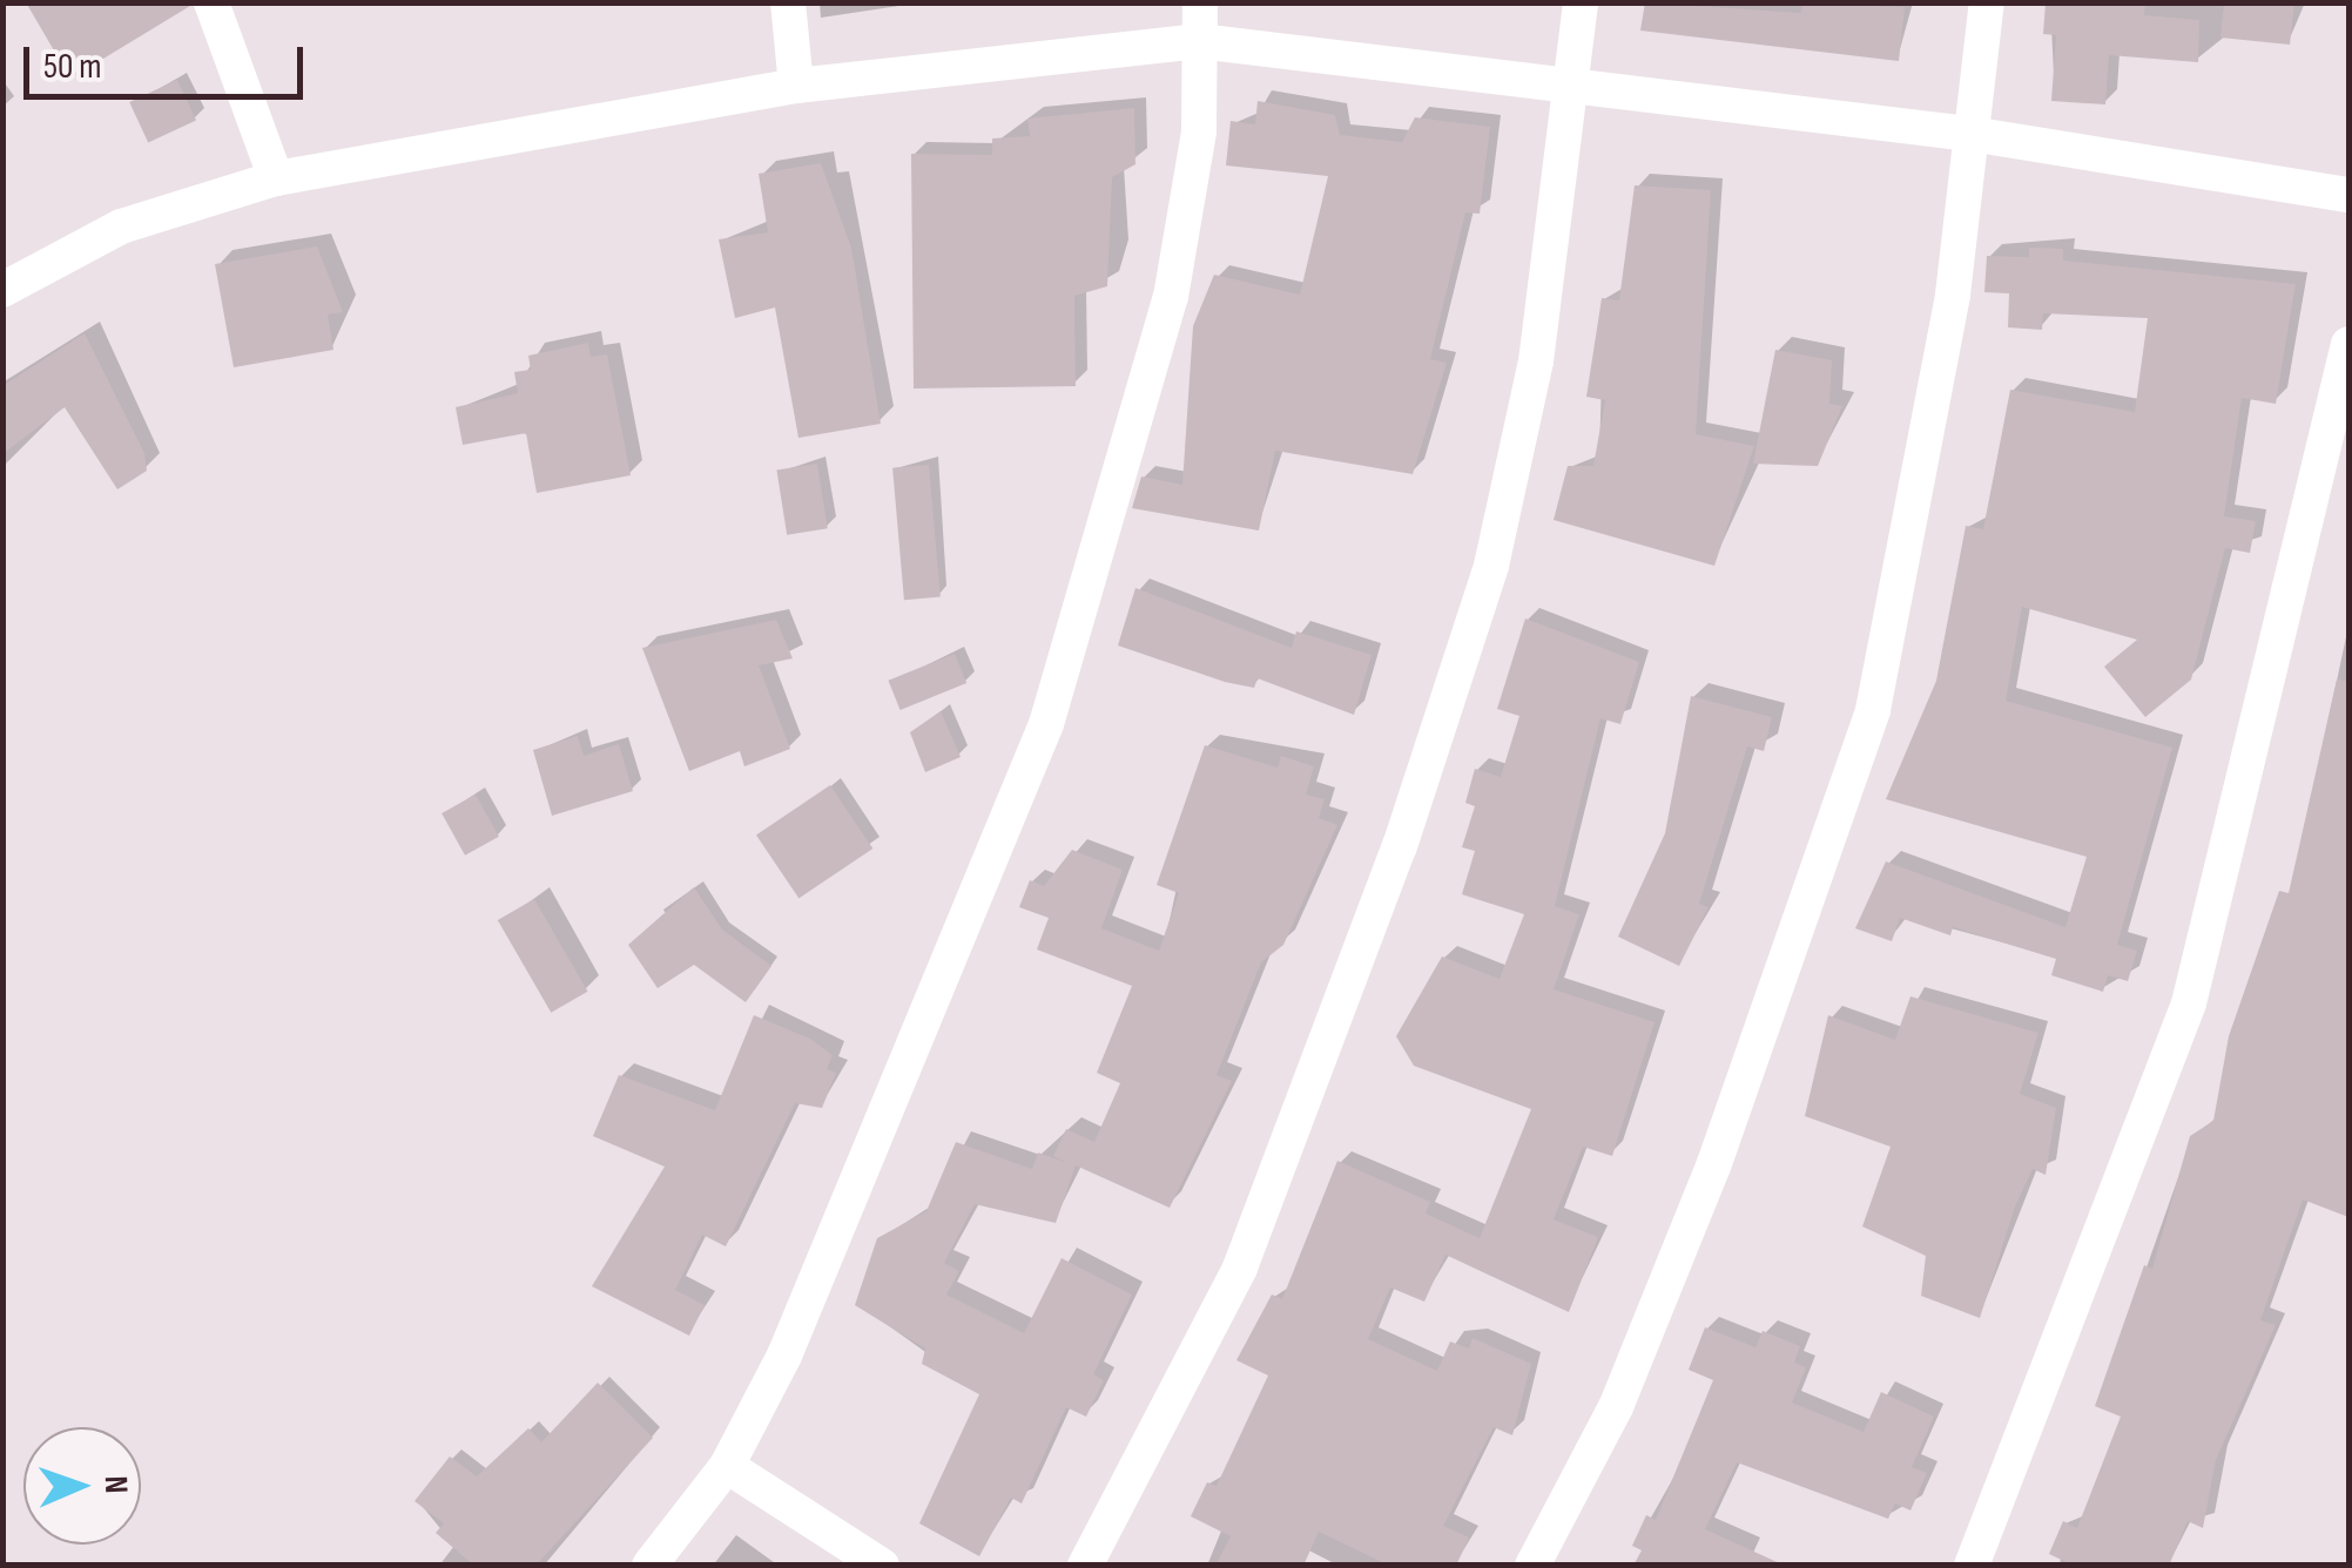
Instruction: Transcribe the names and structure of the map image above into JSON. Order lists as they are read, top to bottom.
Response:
{
  "scale_bar": "50 m",
  "north": "right"
}
